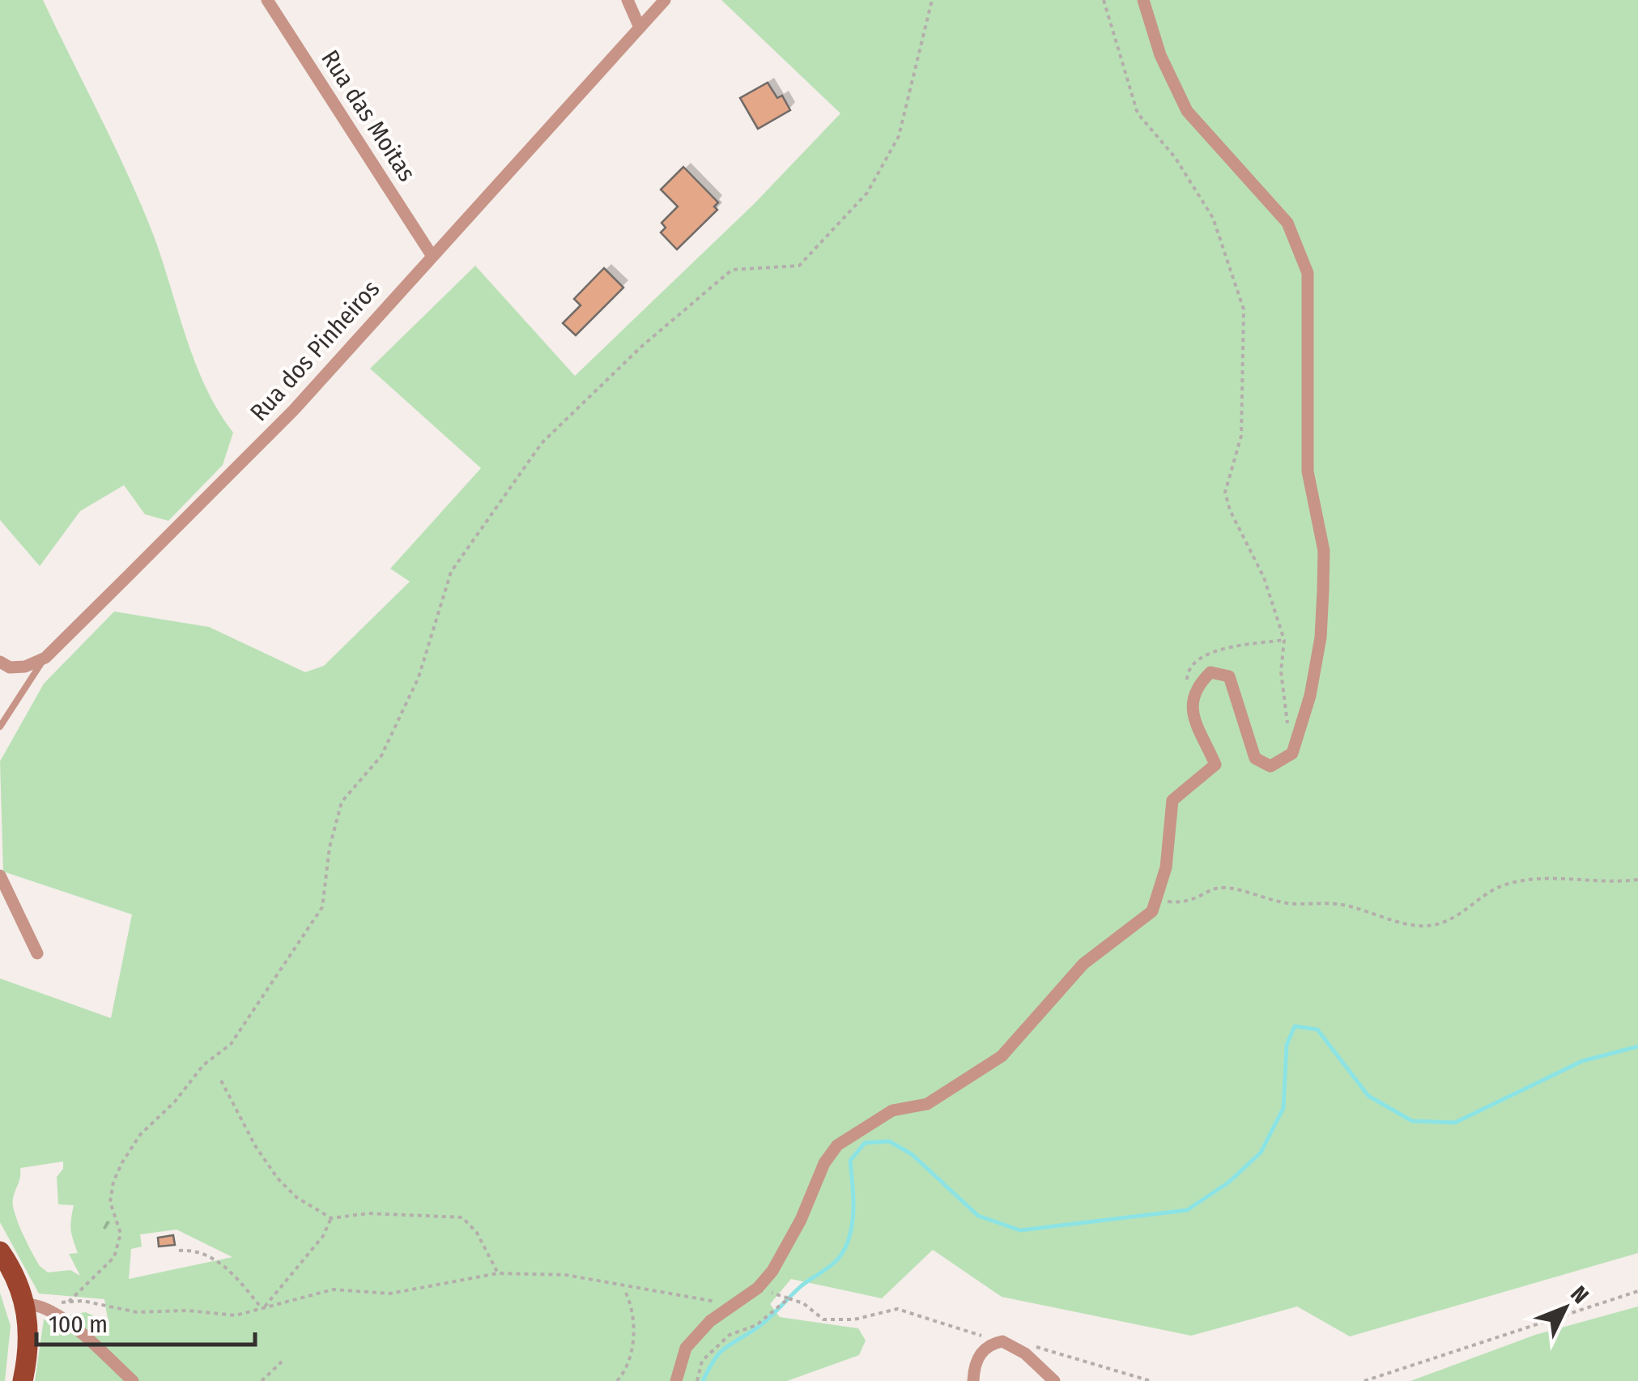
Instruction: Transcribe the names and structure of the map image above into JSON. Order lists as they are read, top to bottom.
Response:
{
  "streets": {
    "street": ["Rua das Moitas", "Rua dos Pinheiros"]
  },
  "crossings": [
    ["Rua das Moitas", "Rua dos Pinheiros"]
  ],
  "scale_bar": "100 m",
  "north": "top right"
}
